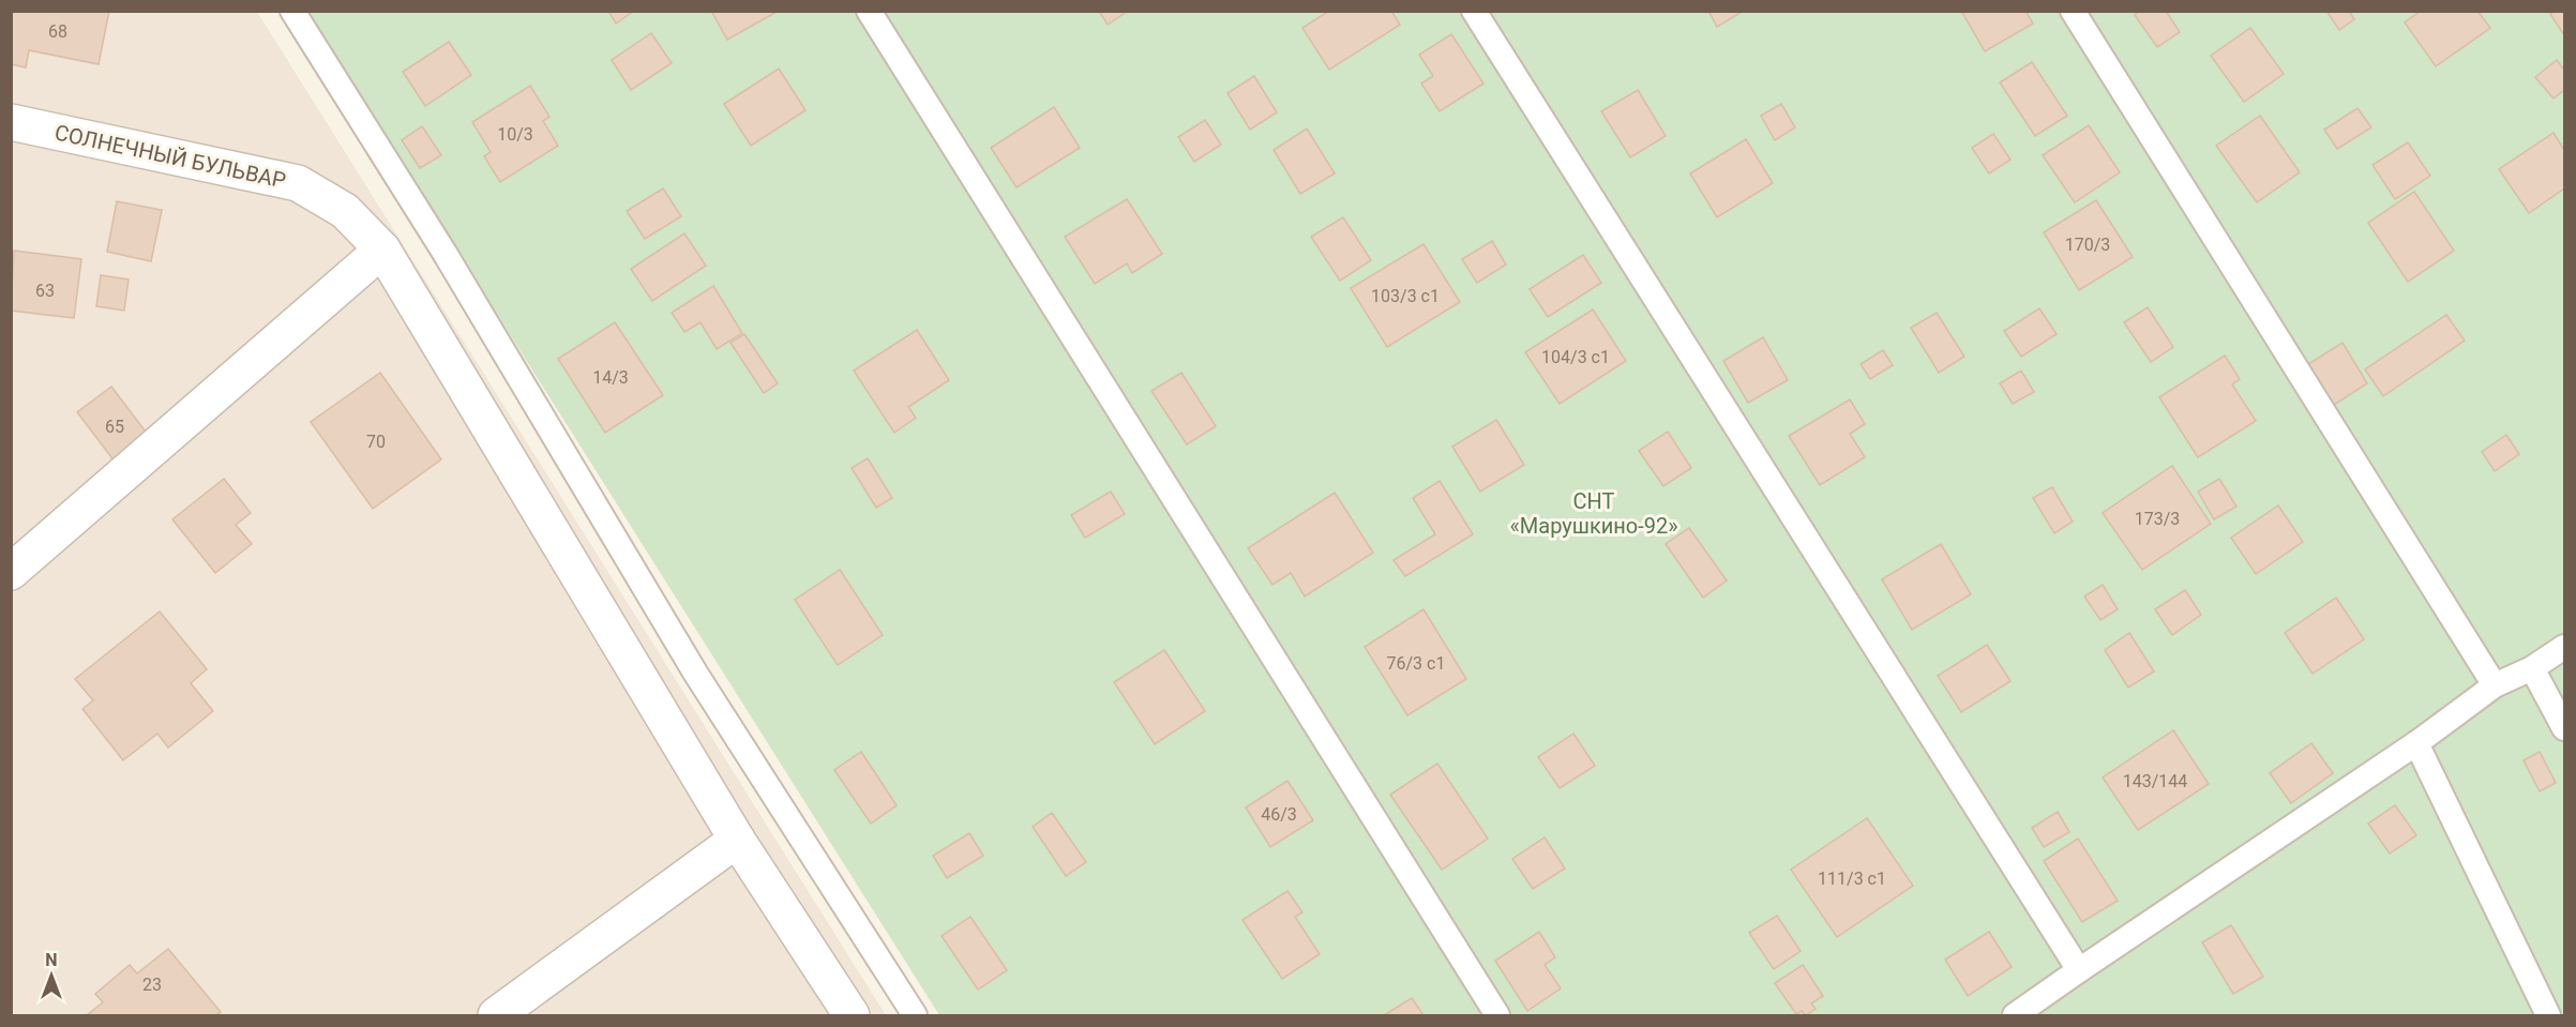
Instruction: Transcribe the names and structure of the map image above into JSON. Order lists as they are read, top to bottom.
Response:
{
  "streets": {
    "street": ["СОЛНЕЧНЫЙ БУЛЬВАР"]
  },
  "parks": ["СНТ «Марушкино-92»"],
  "house_numbers": [
    "68",
    "10/3",
    "170/3",
    "63",
    "103/3 с1",
    "104/3 с1",
    "14/3",
    "65",
    "70",
    "173/3",
    "76/3 с1",
    "143/144",
    "46/3",
    "111/3 с1",
    "23"
  ],
  "north": "top"
}
